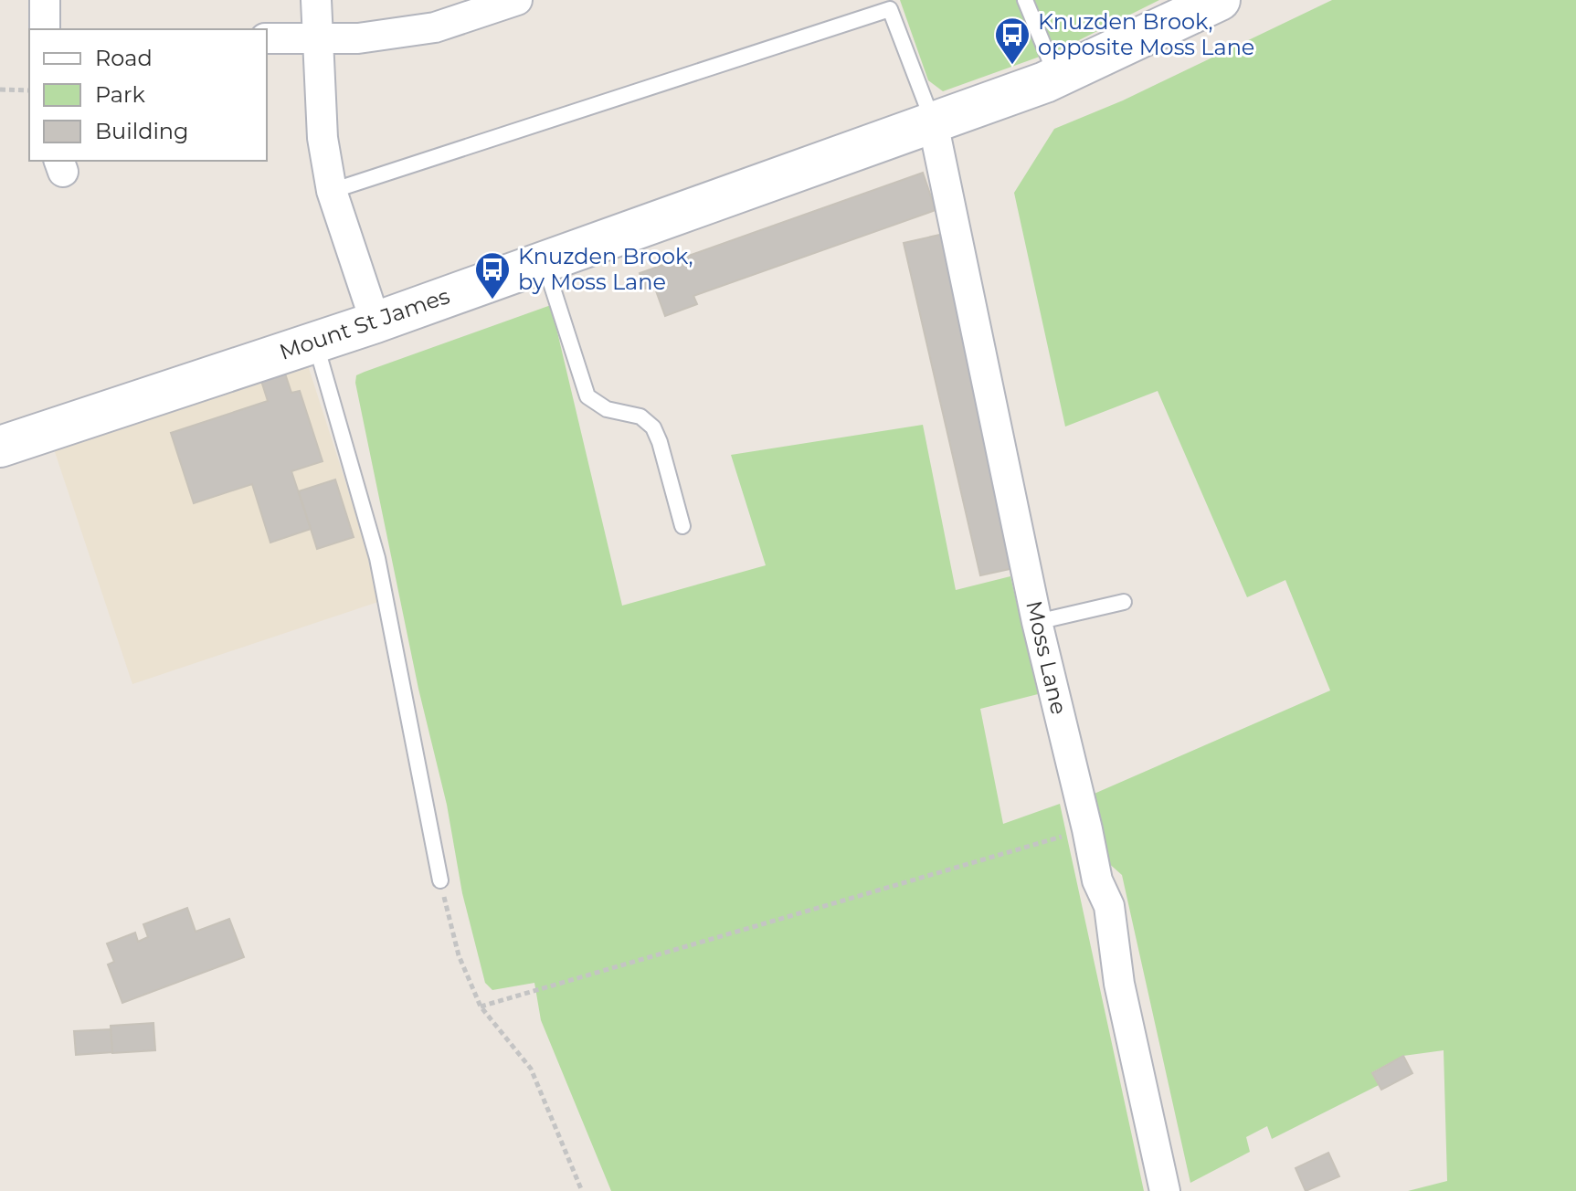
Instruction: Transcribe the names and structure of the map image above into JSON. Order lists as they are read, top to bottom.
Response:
{
  "streets": {
    "main road": ["Mount St James"],
    "street": ["Moss Lane"]
  },
  "crossings": [
    ["Mount St James", "Moss Lane"]
  ],
  "places": {
    "bus stop": ["Knuzden Brook, opposite Moss Lane", "Knuzden Brook, by Moss Lane"]
  },
  "legend": ["Road", "Park", "Building"]
}
